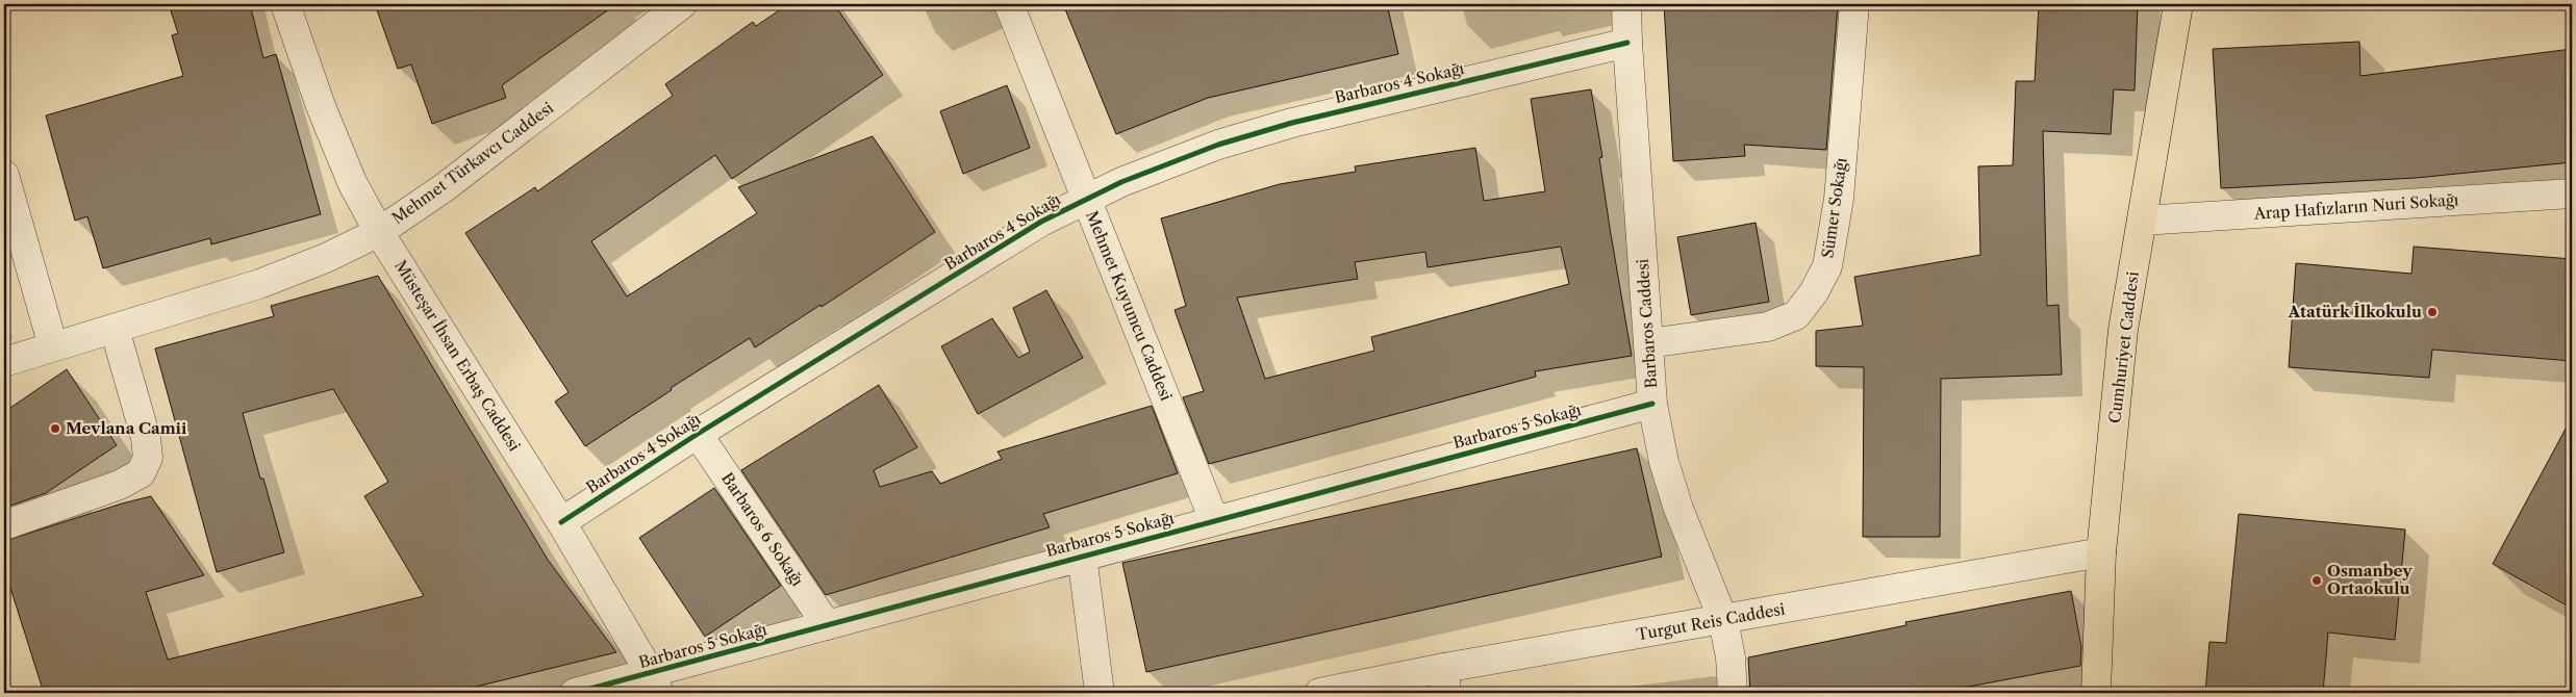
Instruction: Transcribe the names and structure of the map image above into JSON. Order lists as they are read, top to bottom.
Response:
{
  "streets": {
    "main road": ["Cumhuriyet Caddesi"],
    "street": [
      "Barbaros 4 Sokağı",
      "Mehmet Türkavcı Caddesi",
      "Arap Hafızların Nuri Sokağı",
      "Sümer Sokağı",
      "Mehmet Kuyumcu Caddesi",
      "Barbaros Caddesi",
      "Müsteşar İhsan Erbaş Caddesi",
      "Barbaros 5 Sokağı",
      "Barbaros 6 Sokağı",
      "Turgut Reis Caddesi"
    ]
  },
  "crossings": [
    ["Barbaros 4 Sokağı", "Mehmet Kuyumcu Caddesi"],
    ["Barbaros 4 Sokağı", "Barbaros Caddesi"],
    ["Barbaros 4 Sokağı", "Müsteşar İhsan Erbaş Caddesi"],
    ["Barbaros 4 Sokağı", "Barbaros 6 Sokağı"],
    ["Mehmet Türkavcı Caddesi", "Müsteşar İhsan Erbaş Caddesi"],
    ["Arap Hafızların Nuri Sokağı", "Cumhuriyet Caddesi"],
    ["Sümer Sokağı", "Barbaros Caddesi"],
    ["Mehmet Kuyumcu Caddesi", "Barbaros 5 Sokağı"],
    ["Barbaros Caddesi", "Barbaros 5 Sokağı"],
    ["Barbaros Caddesi", "Turgut Reis Caddesi"],
    ["Cumhuriyet Caddesi", "Turgut Reis Caddesi"],
    ["Müsteşar İhsan Erbaş Caddesi", "Barbaros 5 Sokağı"],
    ["Barbaros 5 Sokağı", "Barbaros 6 Sokağı"]
  ],
  "places": ["Atatürk İlkokulu", "Mevlana Camii", "Osmanbey Ortaokulu"]
}
